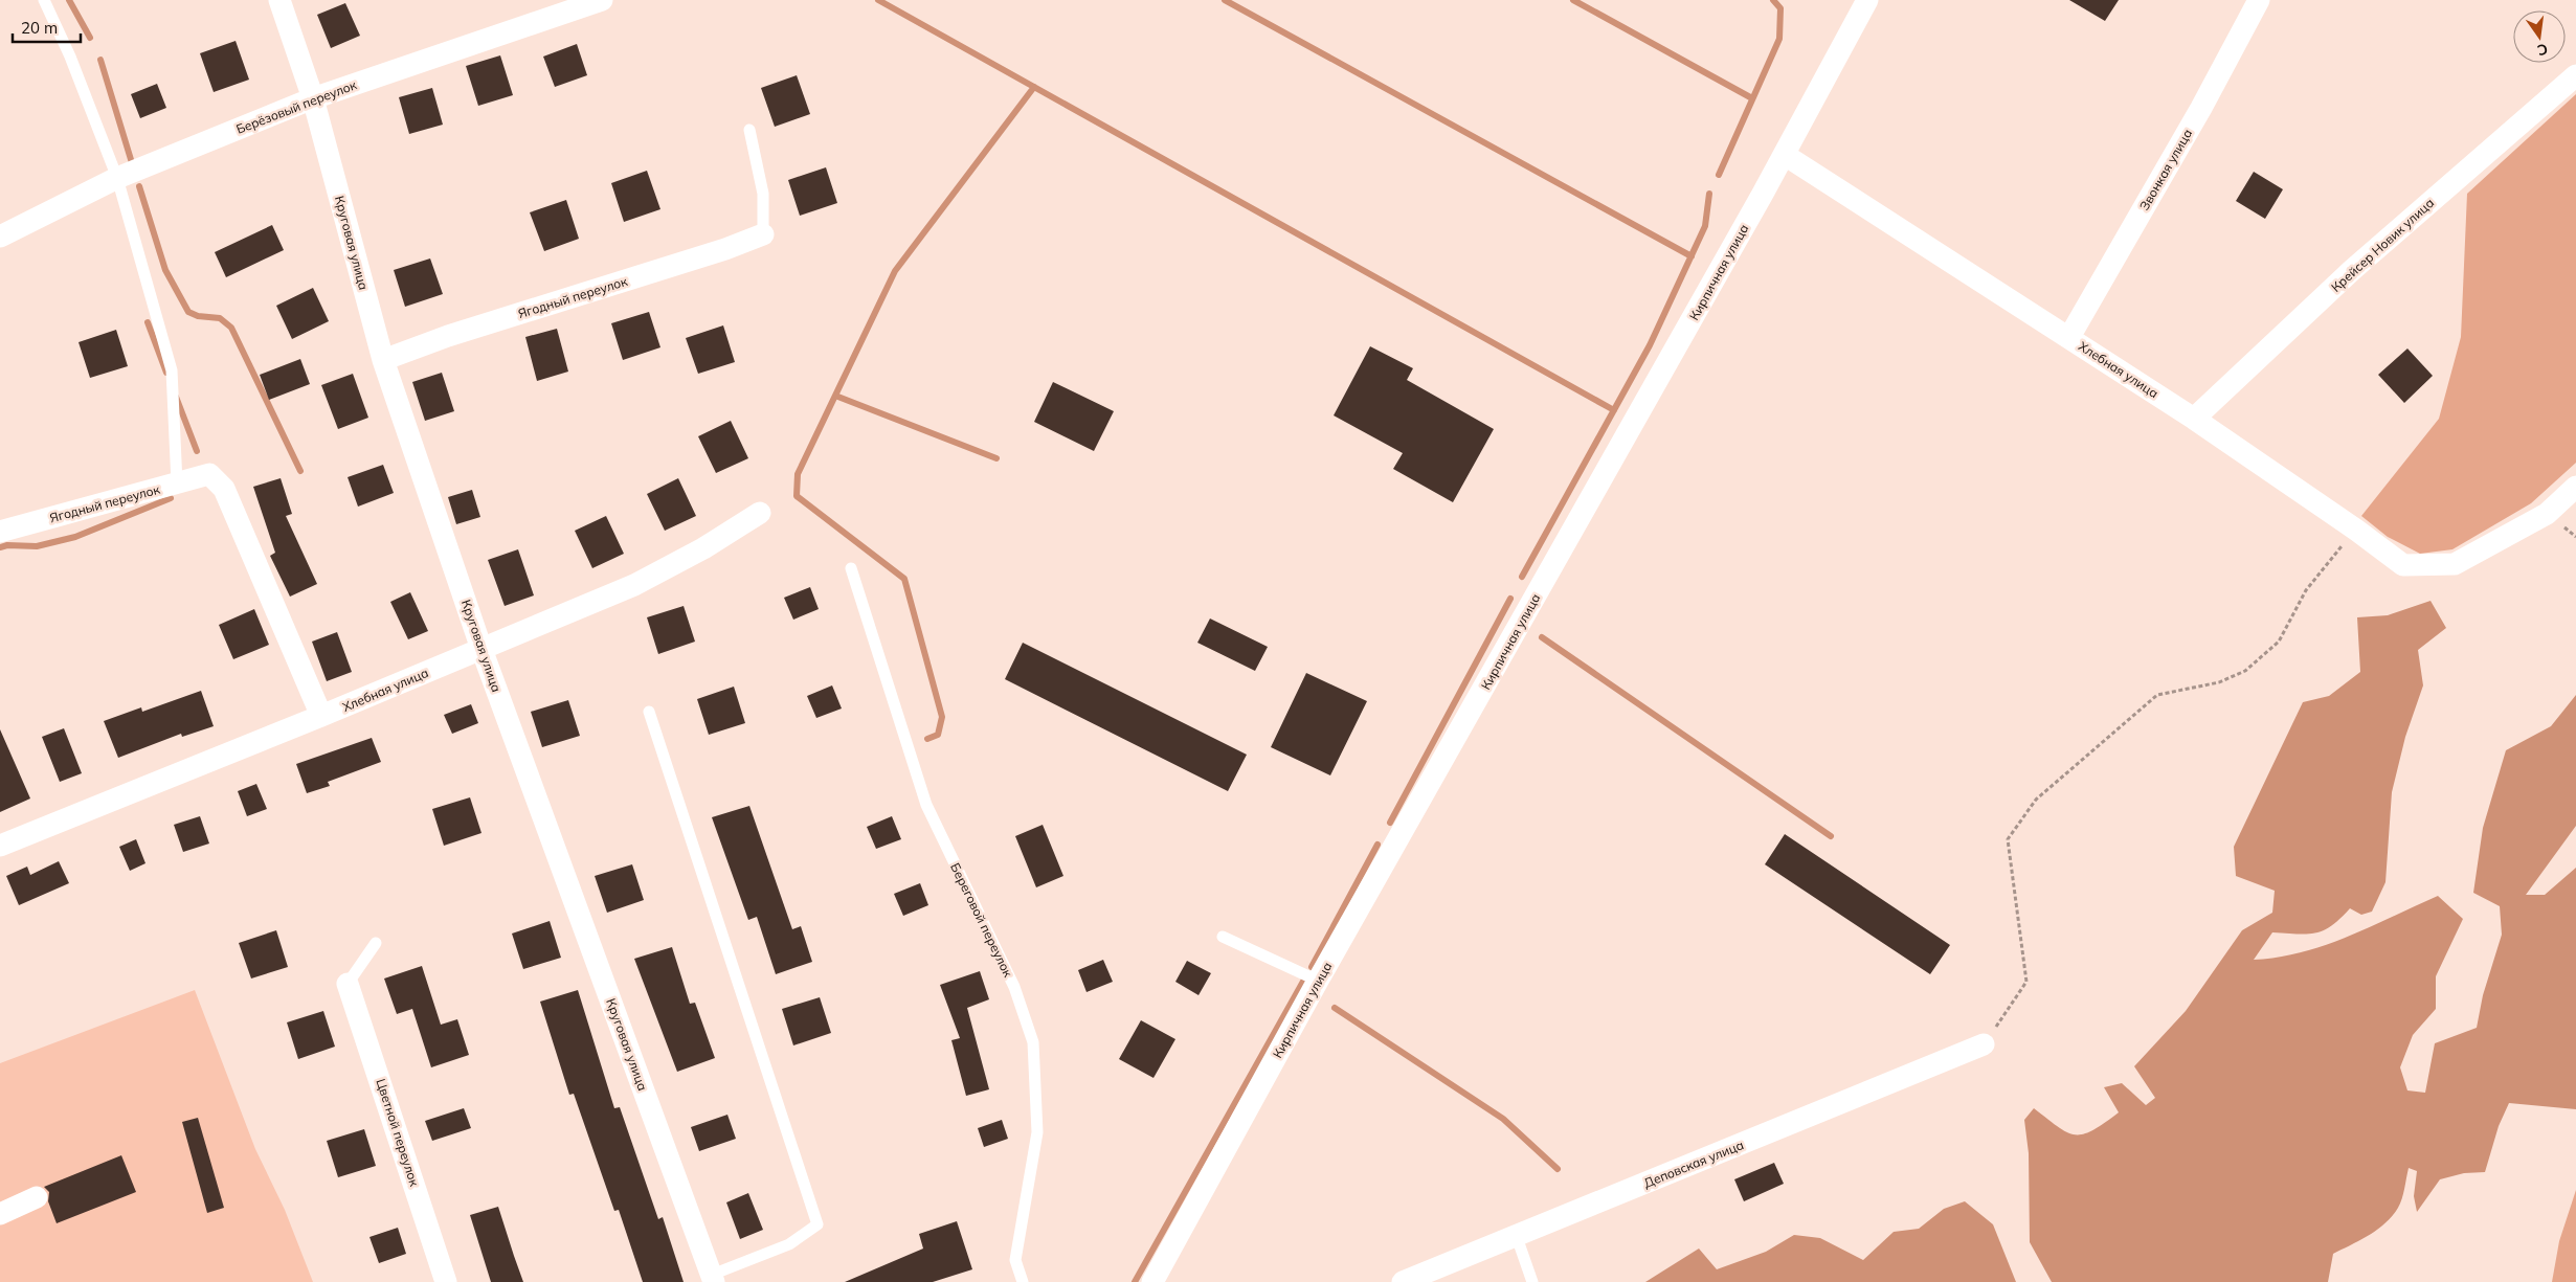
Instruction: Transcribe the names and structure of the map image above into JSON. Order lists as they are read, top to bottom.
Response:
{
  "streets": {
    "street": [
      "Берёзовый переулок",
      "Звонкая улица",
      "Круговая улица",
      "Крейсер Новик улица",
      "Кирпичная улица",
      "Ягодный переулок",
      "Хлебная улица",
      "Цветной переулок",
      "Деповская улица"
    ],
    "lane": ["Береговой переулок"]
  },
  "crossings": [
    ["Берёзовый переулок", "Круговая улица"],
    ["Звонкая улица", "Хлебная улица"],
    ["Круговая улица", "Ягодный переулок"],
    ["Круговая улица", "Хлебная улица"],
    ["Крейсер Новик улица", "Хлебная улица"],
    ["Кирпичная улица", "Хлебная улица"],
    ["Ягодный переулок", "Хлебная улица"]
  ],
  "scale_bar": "20 m",
  "north": "bottom"
}
